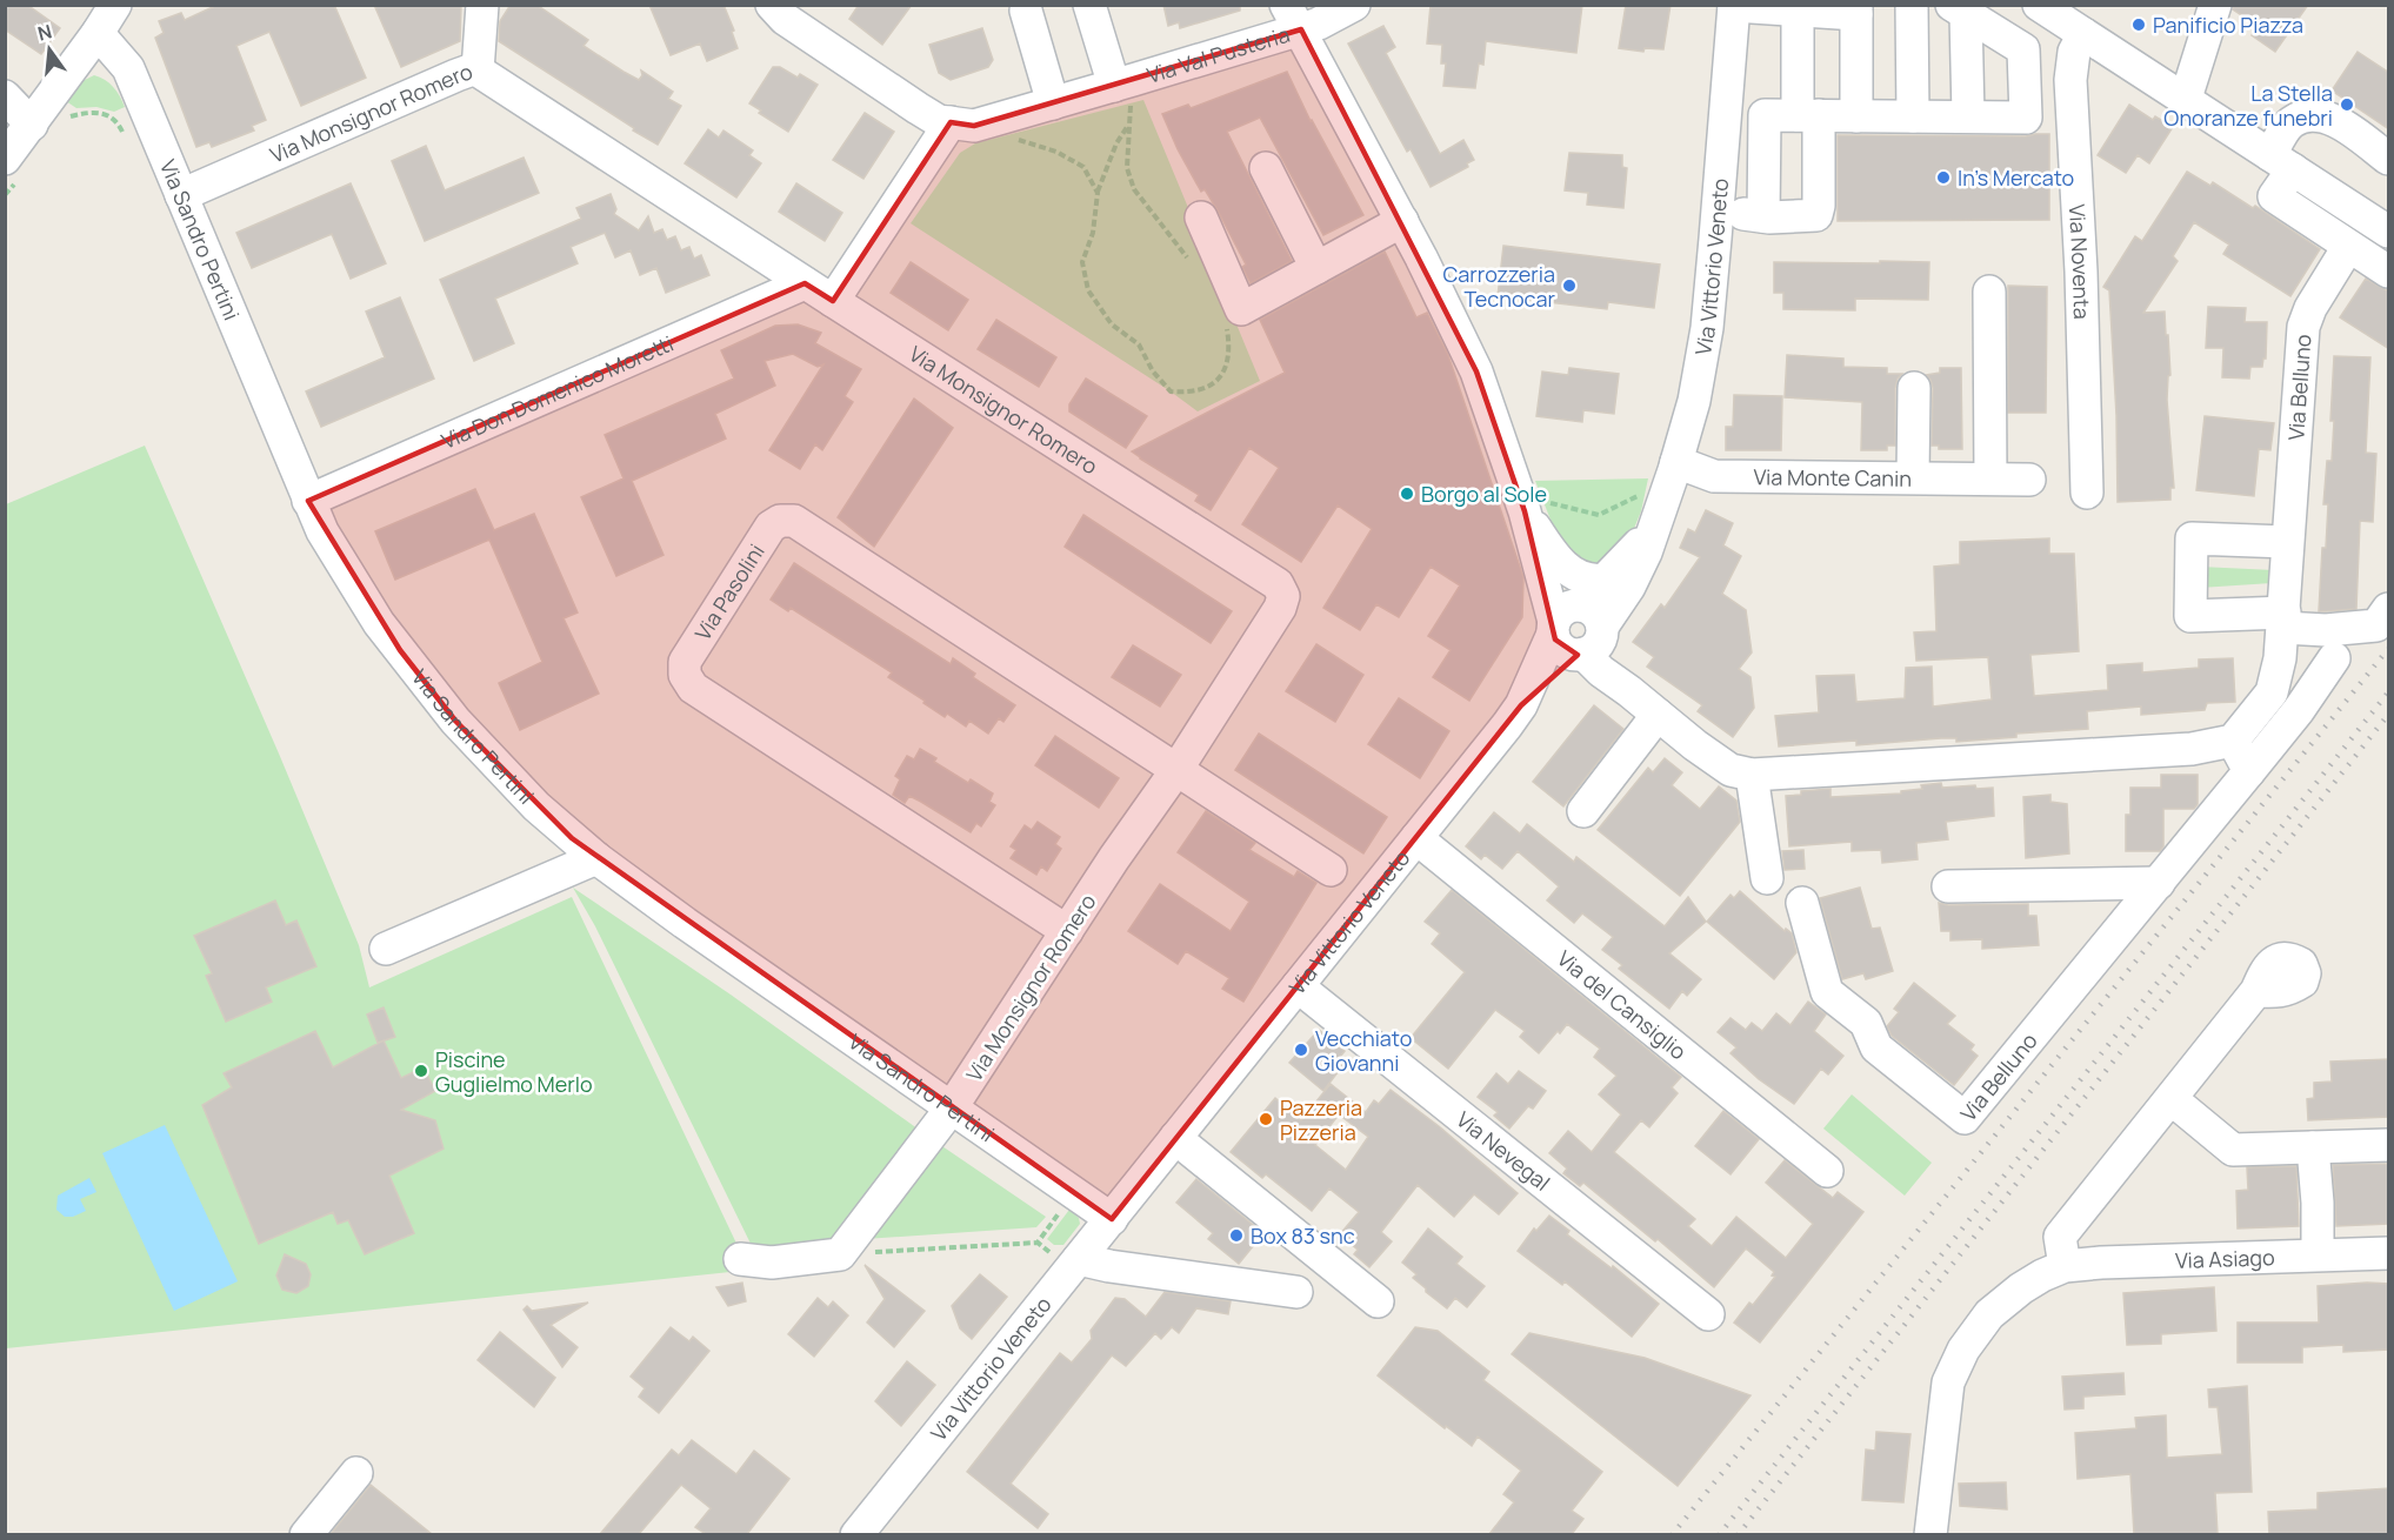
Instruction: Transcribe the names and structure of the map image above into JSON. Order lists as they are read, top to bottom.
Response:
{
  "streets": {
    "street": [
      "Via Val Pusteria",
      "Via Monsignor Romero",
      "Via Sandro Pertini",
      "Via Noventa",
      "Via Vittorio Veneto",
      "Via Belluno",
      "Via Don Domenico Moretti",
      "Via Monte Canin",
      "Via Pasolini",
      "Via del Cansiglio",
      "Via Nevegal",
      "Via Asiago"
    ]
  },
  "crossings": [
    ["Via Val Pusteria", "Via Vittorio Veneto"],
    ["Via Monsignor Romero", "Via Sandro Pertini"],
    ["Via Monsignor Romero", "Via Don Domenico Moretti"],
    ["Via Monsignor Romero", "Via Pasolini"],
    ["Via Sandro Pertini", "Via Vittorio Veneto"],
    ["Via Sandro Pertini", "Via Don Domenico Moretti"],
    ["Via Vittorio Veneto", "Via Monte Canin"],
    ["Via Vittorio Veneto", "Via del Cansiglio"],
    ["Via Vittorio Veneto", "Via Nevegal"]
  ],
  "places": [
    "Panificio Piazza",
    "La Stella Onoranze funebri",
    "In's Mercato",
    "Carrozzeria Tecnocar",
    "Borgo al Sole",
    "Vecchiato Giovanni",
    "Piscine Guglielmo Merlo",
    "Pazzeria Pizzeria",
    "Box 83 snc"
  ],
  "north": "top"
}
